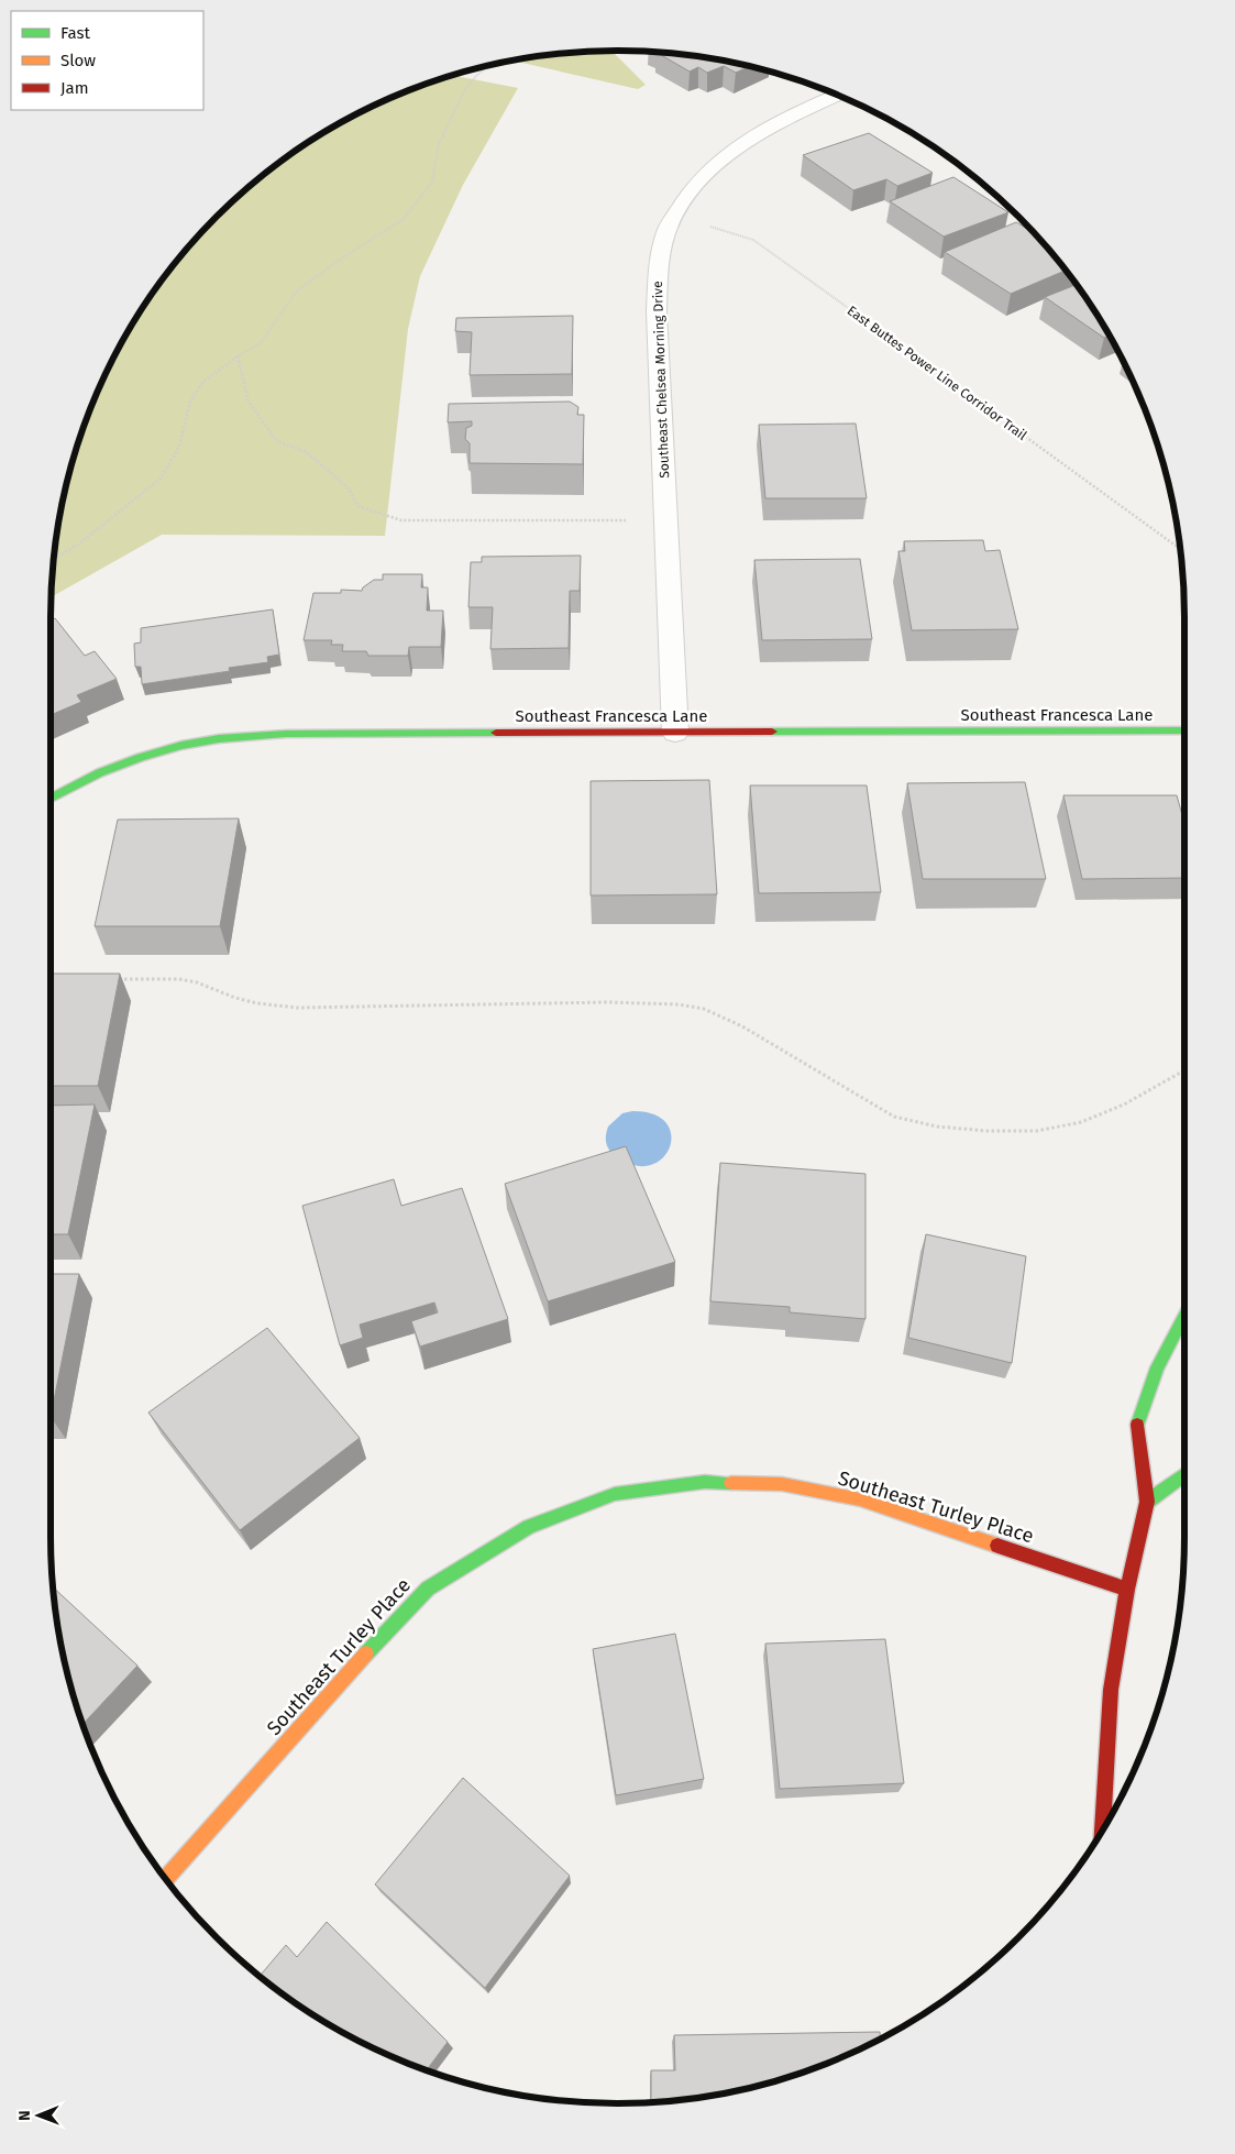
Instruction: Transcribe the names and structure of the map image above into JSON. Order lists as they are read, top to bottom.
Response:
{
  "streets": {
    "street": ["Southeast Chelsea Morning Drive", "Southeast Francesca Lane", "Southeast Turley Place"],
    "path": ["East Buttes Power Line Corridor Trail"]
  },
  "crossings": [
    ["East Buttes Power Line Corridor Trail", "Southeast Chelsea Morning Drive"],
    ["Southeast Chelsea Morning Drive", "Southeast Francesca Lane"]
  ],
  "legend": ["Fast", "Slow", "Jam"],
  "north": "left"
}
